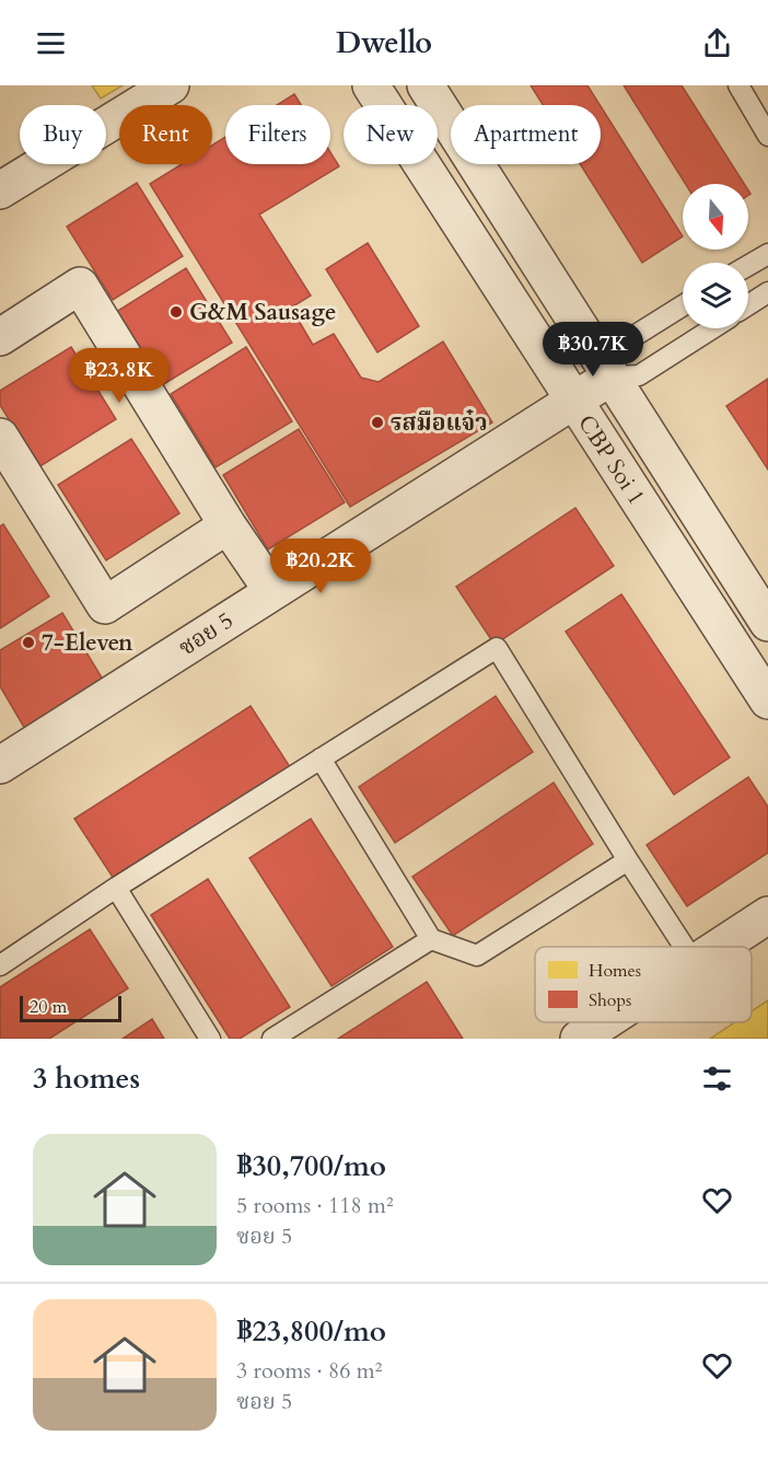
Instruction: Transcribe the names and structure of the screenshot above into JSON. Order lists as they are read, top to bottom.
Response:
{
  "streets": {
    "street": ["CBP Soi 1", "ซอย 5"]
  },
  "crossings": [
    ["CBP Soi 1", "ซอย 5"]
  ],
  "places": ["G&M Sausage", "รสมือแจ๋ว", "7-Eleven"],
  "legend": ["Homes", "Shops"],
  "scale_bar": "20 m",
  "north": "bottom",
  "page": {
    "header": "Dwello",
    "chip": [
      "Buy",
      "Rent",
      "Filters",
      "New",
      "Apartment"
    ],
    "price": ["฿30.7K", "฿23.8K", "฿20.2K"],
    "scale": "20 m",
    "heading": "3 homes",
    "list": [
      {
        "name": "฿30,700/mo",
        "note": "5 rooms · 118 m² · ซอย 5"
      },
      {
        "name": "฿23,800/mo",
        "note": "3 rooms · 86 m² · ซอย 5"
      }
    ]
  }
}
